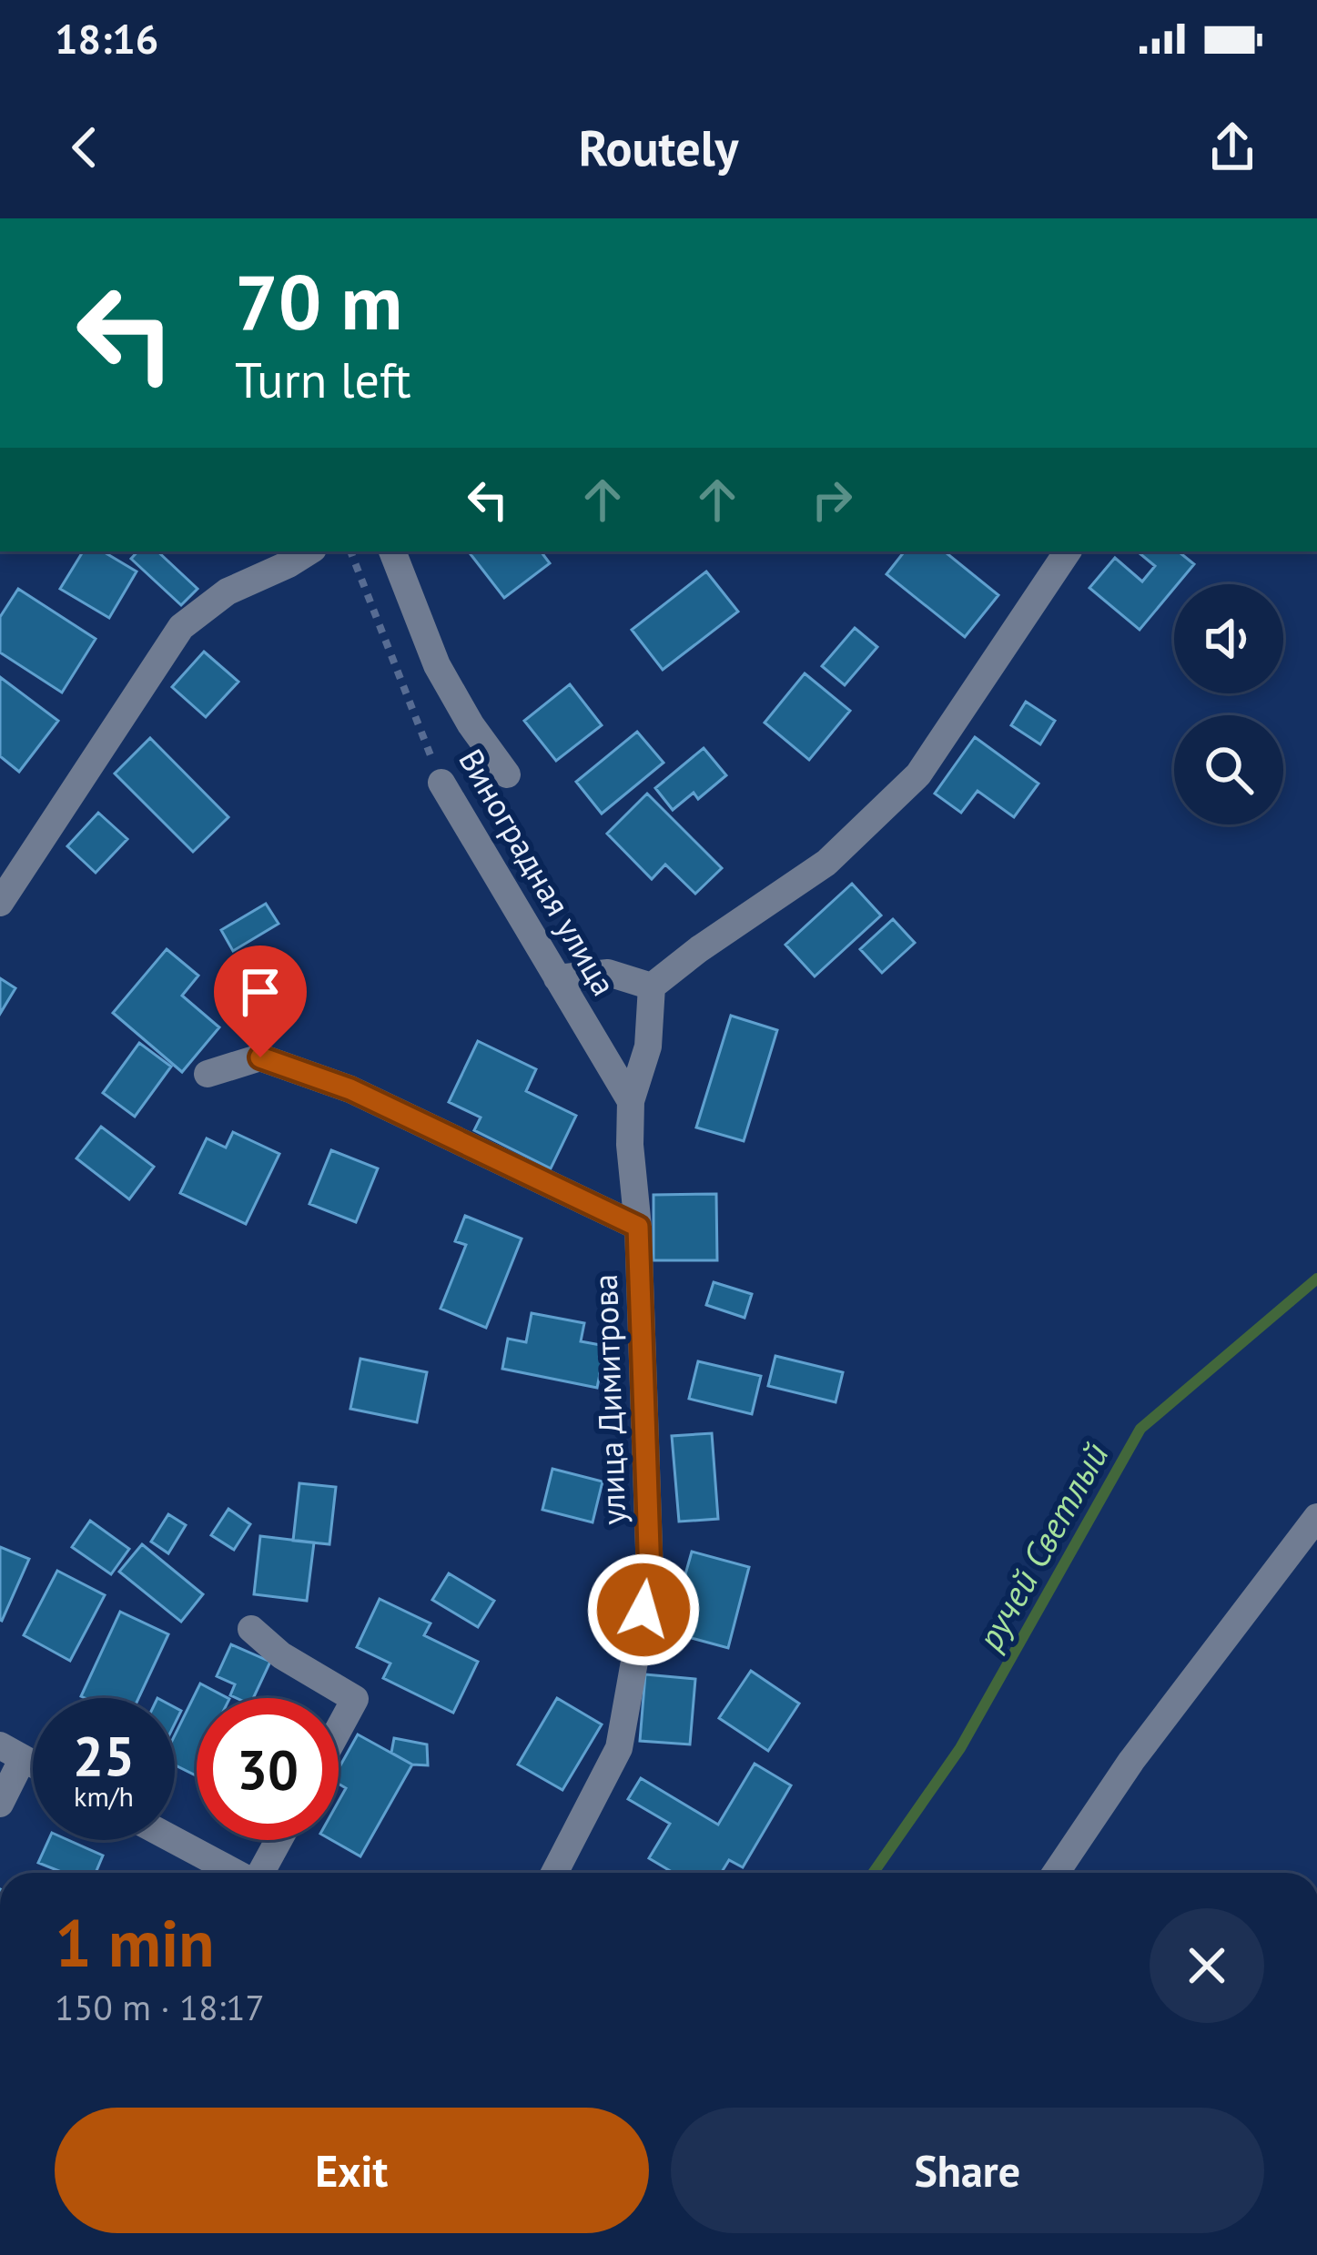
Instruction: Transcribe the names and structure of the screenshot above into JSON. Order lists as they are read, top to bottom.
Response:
{
  "streets": {
    "street": ["Виноградная улица", "улица Димитрова"]
  },
  "crossings": [
    ["Виноградная улица", "улица Димитрова"]
  ],
  "water": ["ручей Светлый"],
  "page": {
    "status": "18:16",
    "header": "Routely",
    "turn": ["70 m", "Turn left"],
    "speed": "25 km/h",
    "limit": "30",
    "heading": ["1 min", "150 m · 18:17"],
    "buttons": ["Exit", "Share"]
  }
}
